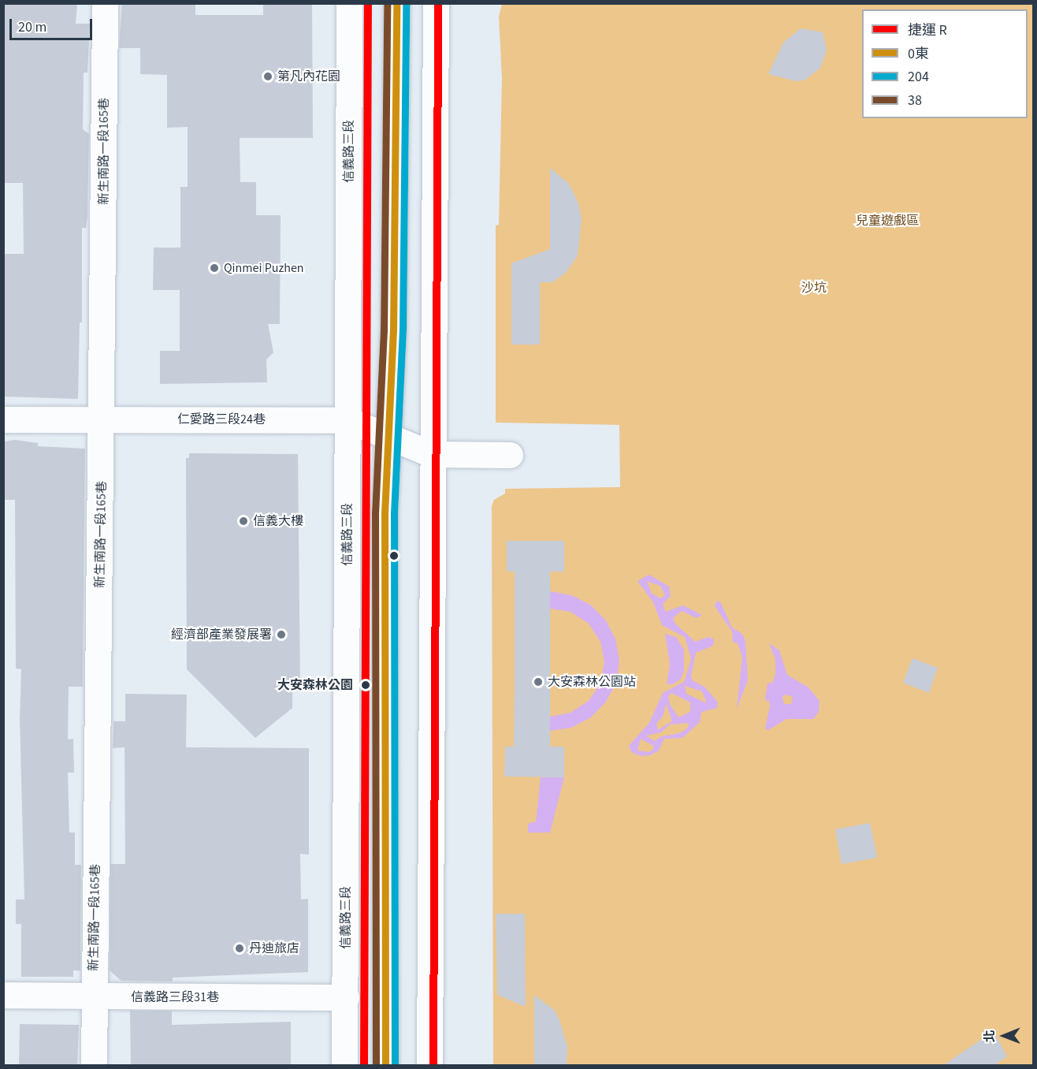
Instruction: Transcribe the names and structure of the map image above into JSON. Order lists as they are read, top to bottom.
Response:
{
  "streets": {
    "main road": [
      "新生南路一段165巷",
      "信義路三段",
      "仁愛路三段24巷",
      "信義路三段31巷"
    ]
  },
  "crossings": [
    ["新生南路一段165巷", "仁愛路三段24巷"],
    ["新生南路一段165巷", "信義路三段31巷"],
    ["信義路三段", "仁愛路三段24巷"],
    ["信義路三段", "信義路三段31巷"]
  ],
  "parks": ["兒童遊戲區", "沙坑"],
  "places": [
    "第凡內花園",
    "Qinmei Puzhen",
    "信義大樓",
    "經濟部產業發展署",
    "大安森林公園站",
    "大安森林公園",
    "丹迪旅店"
  ],
  "lines": [
    "metro line R",
    "transit line 0東",
    "transit line 204",
    "transit line 38"
  ],
  "legend": [
    "捷運 R",
    "0東",
    "204",
    "38"
  ],
  "scale_bar": "20 m",
  "north": "left"
}
